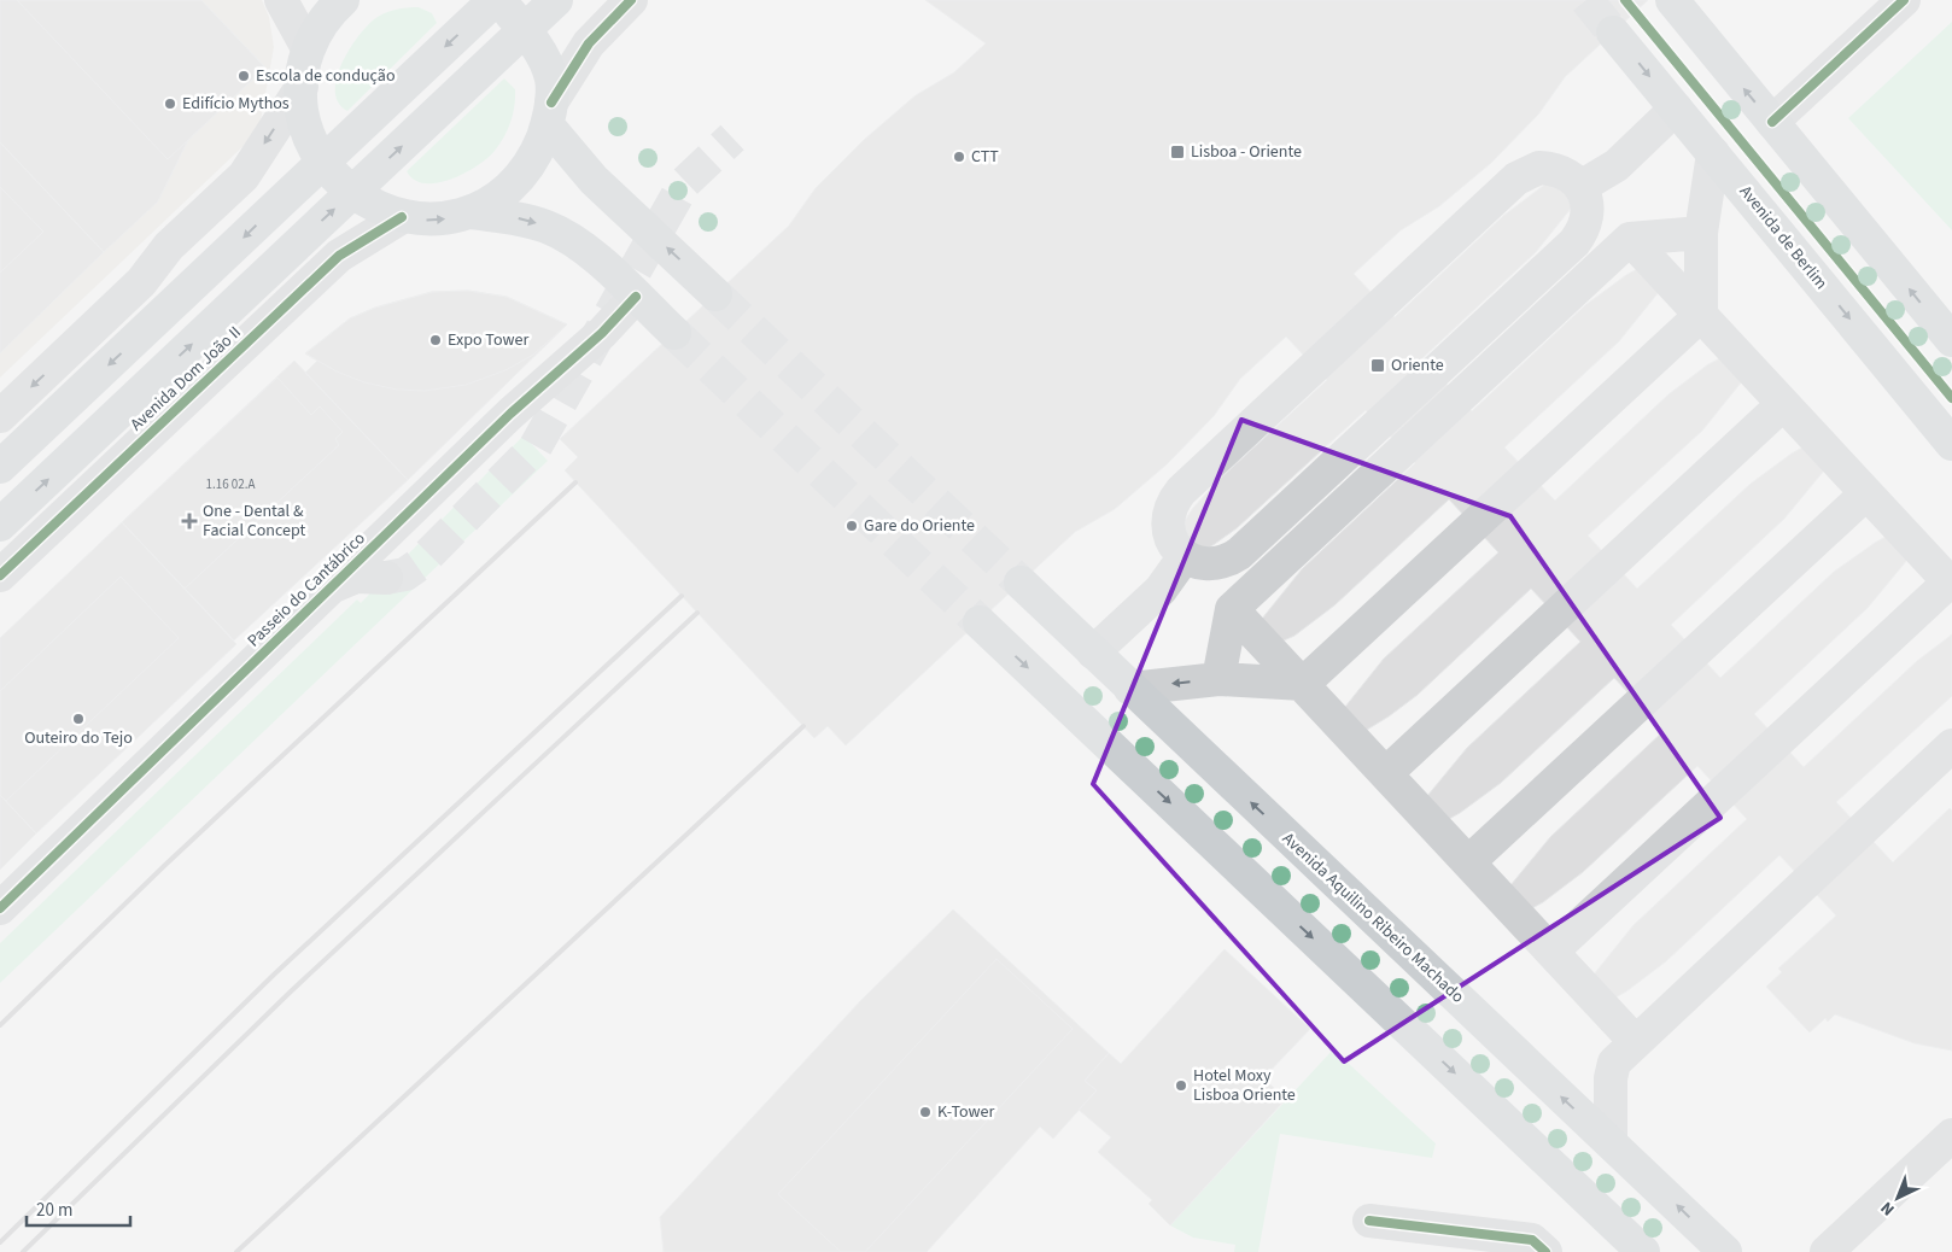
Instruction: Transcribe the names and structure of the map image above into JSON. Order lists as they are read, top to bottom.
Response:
{
  "streets": {
    "main road": ["Avenida de Berlim", "Avenida Dom João II", "Avenida Aquilino Ribeiro Machado"],
    "street": ["Passeio do Cantábrico"]
  },
  "places": {
    "other": [
      "Escola de condução",
      "Edifício Mythos",
      "CTT",
      "Expo Tower",
      "Gare do Oriente",
      "Outeiro do Tejo",
      "Hotel Moxy Lisboa Oriente",
      "K-Tower"
    ],
    "transit": ["Lisboa - Oriente", "Oriente"],
    "health": ["One - Dental & Facial Concept"]
  },
  "house_numbers": ["1.16 02.A"],
  "scale_bar": "20 m",
  "north": "bottom left"
}
